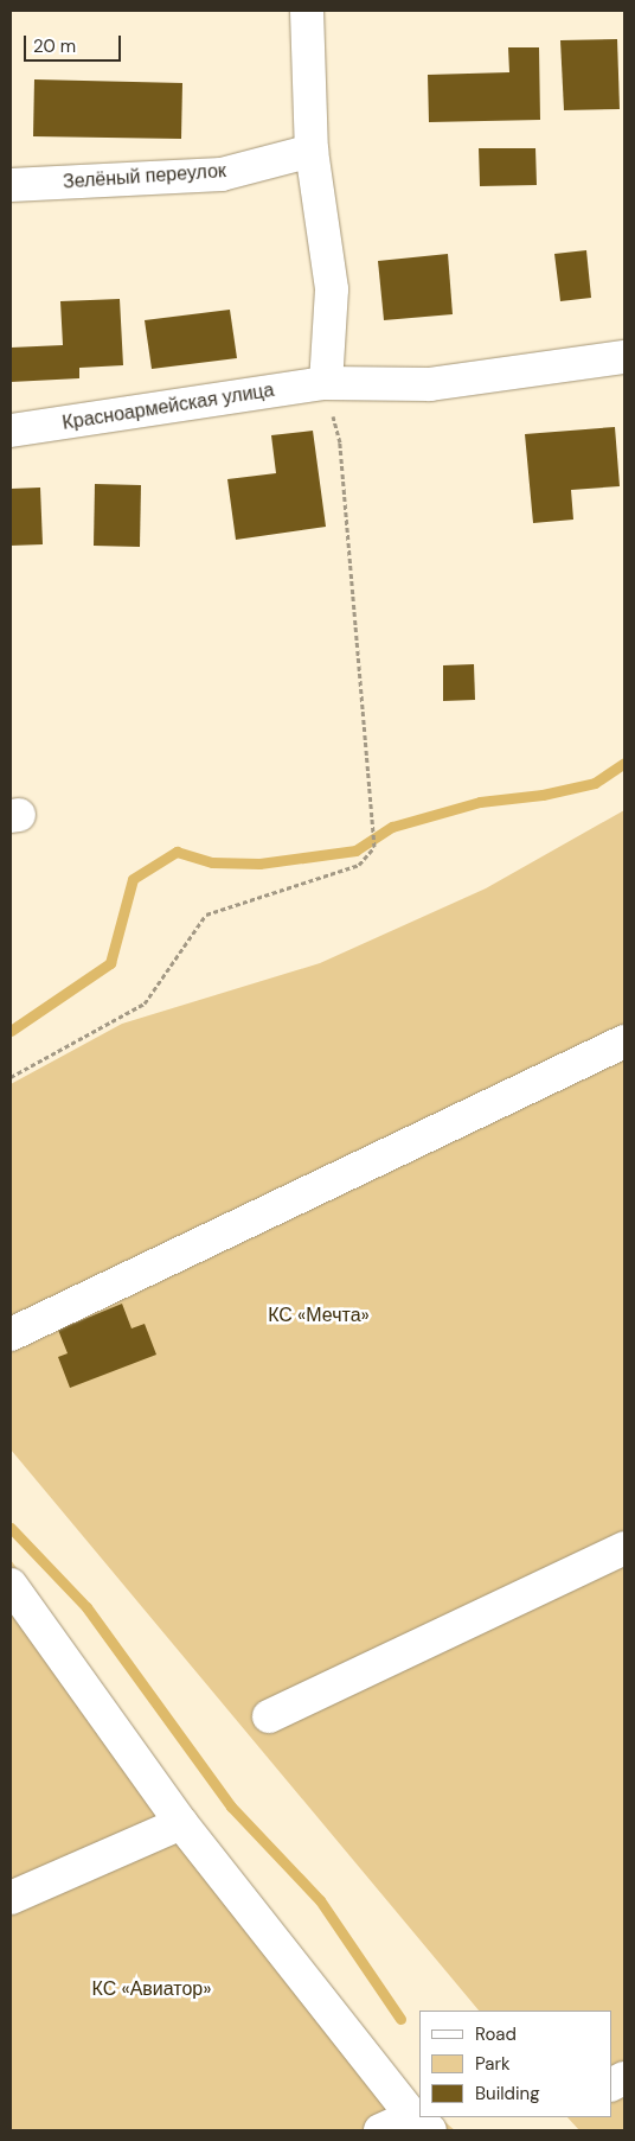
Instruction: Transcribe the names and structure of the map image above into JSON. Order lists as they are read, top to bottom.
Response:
{
  "streets": {
    "street": ["Зелёный переулок", "Красноармейская улица"]
  },
  "parks": ["КС «Мечта»", "КС «Авиатор»"],
  "legend": ["Road", "Park", "Building"],
  "scale_bar": "20 m"
}
